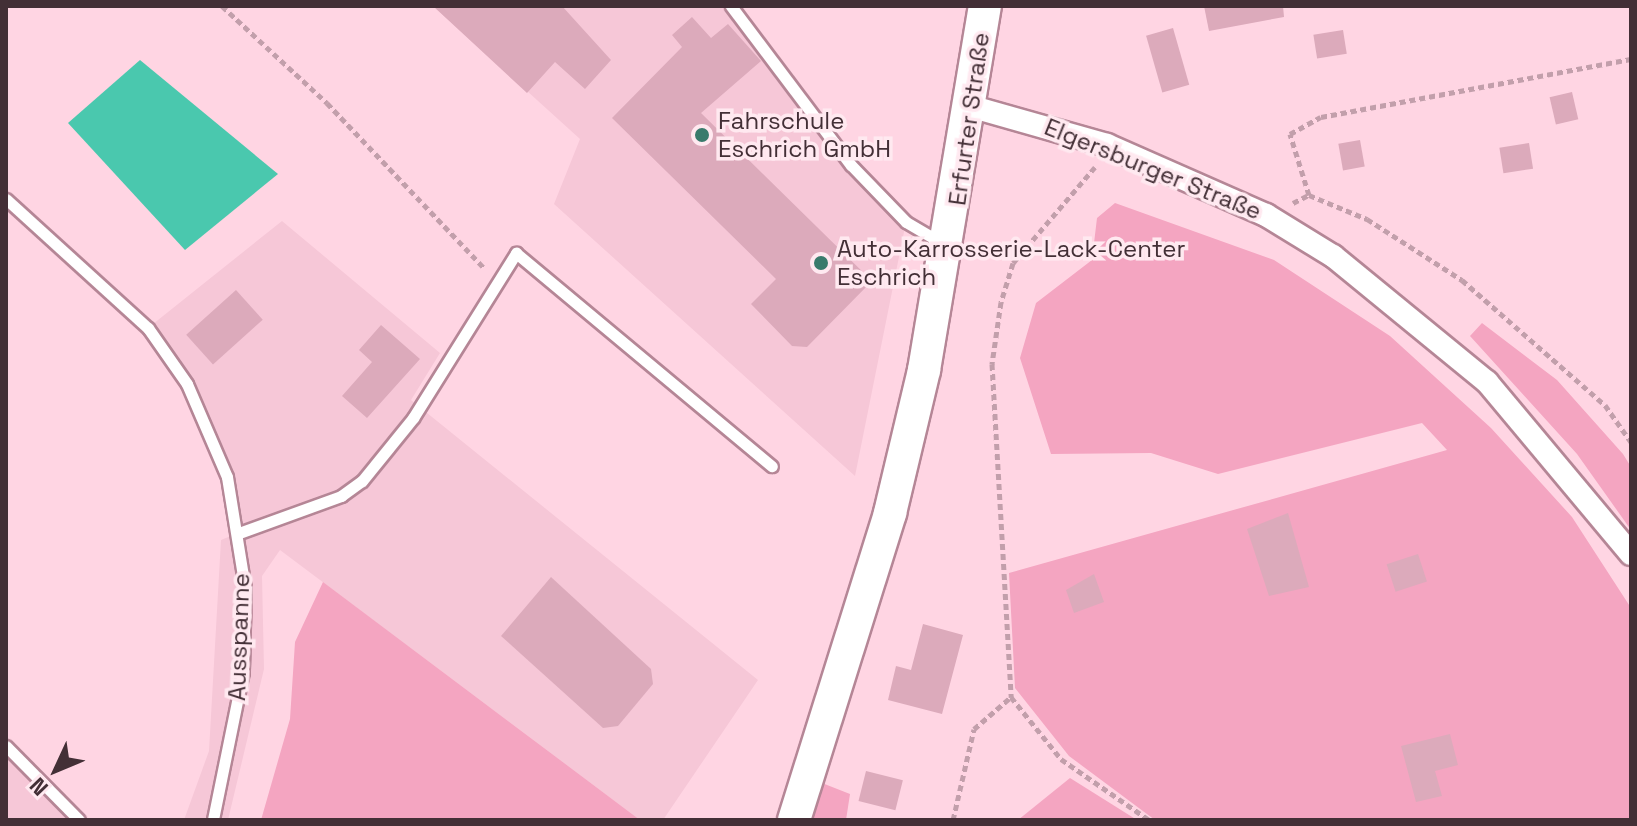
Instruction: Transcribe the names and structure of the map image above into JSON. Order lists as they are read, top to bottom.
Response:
{
  "streets": {
    "main road": ["Erfurter Straße"],
    "street": ["Elgersburger Straße"],
    "lane": ["Ausspanne"]
  },
  "crossings": [
    ["Erfurter Straße", "Elgersburger Straße"]
  ],
  "places": ["Fahrschule Eschrich GmbH", "Auto-Karrosserie-Lack-Center Eschrich"],
  "north": "bottom left"
}
